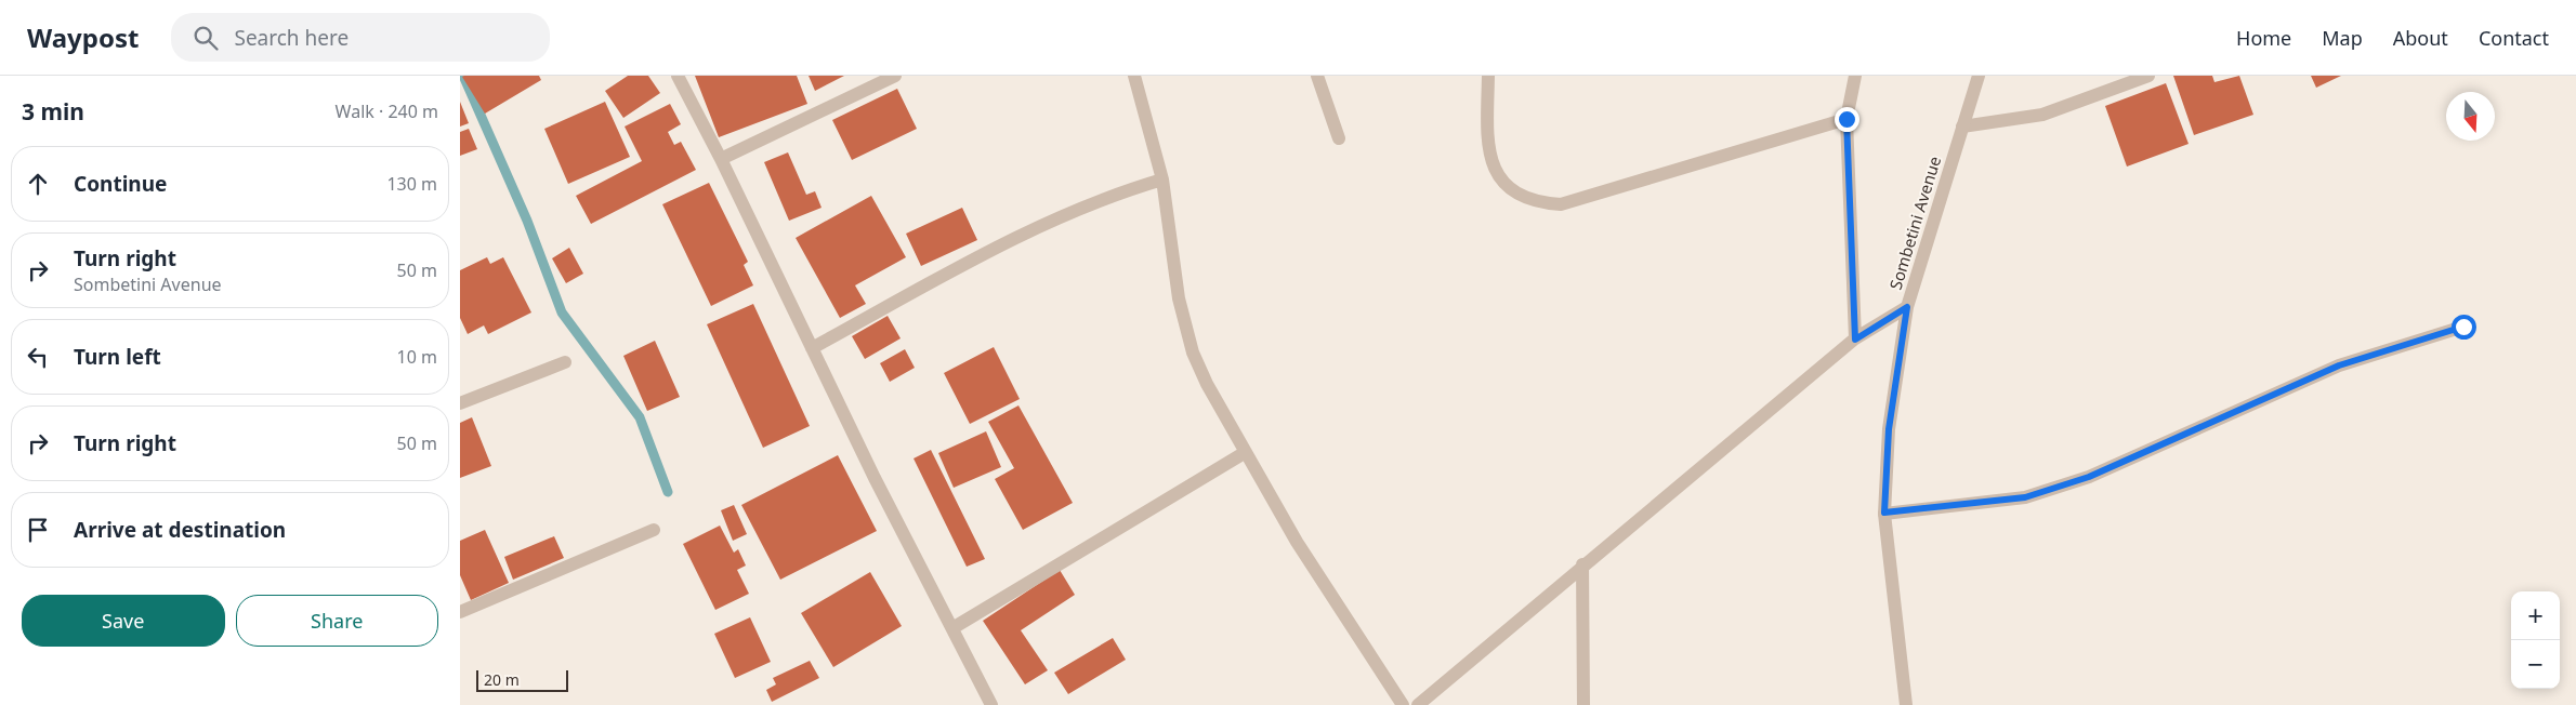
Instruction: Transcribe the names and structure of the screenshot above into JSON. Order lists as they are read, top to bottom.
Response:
{
  "streets": {
    "street": ["Sombetini Avenue"]
  },
  "scale_bar": "20 m",
  "north": "bottom",
  "page": {
    "header": "Waypost",
    "search": "Search here",
    "nav": [
      "Home",
      "Map",
      "About",
      "Contact"
    ],
    "heading": ["3 min", "Walk · 240 m"],
    "list": [
      ["Continue", "130 m"],
      ["Turn right", "Sombetini Avenue", "50 m"],
      ["Turn left", "10 m"],
      ["Turn right", "50 m"],
      "Arrive at destination"
    ],
    "buttons": ["Save", "Share"],
    "map_buttons": ["+", "−"],
    "scale": "20 m"
  }
}
